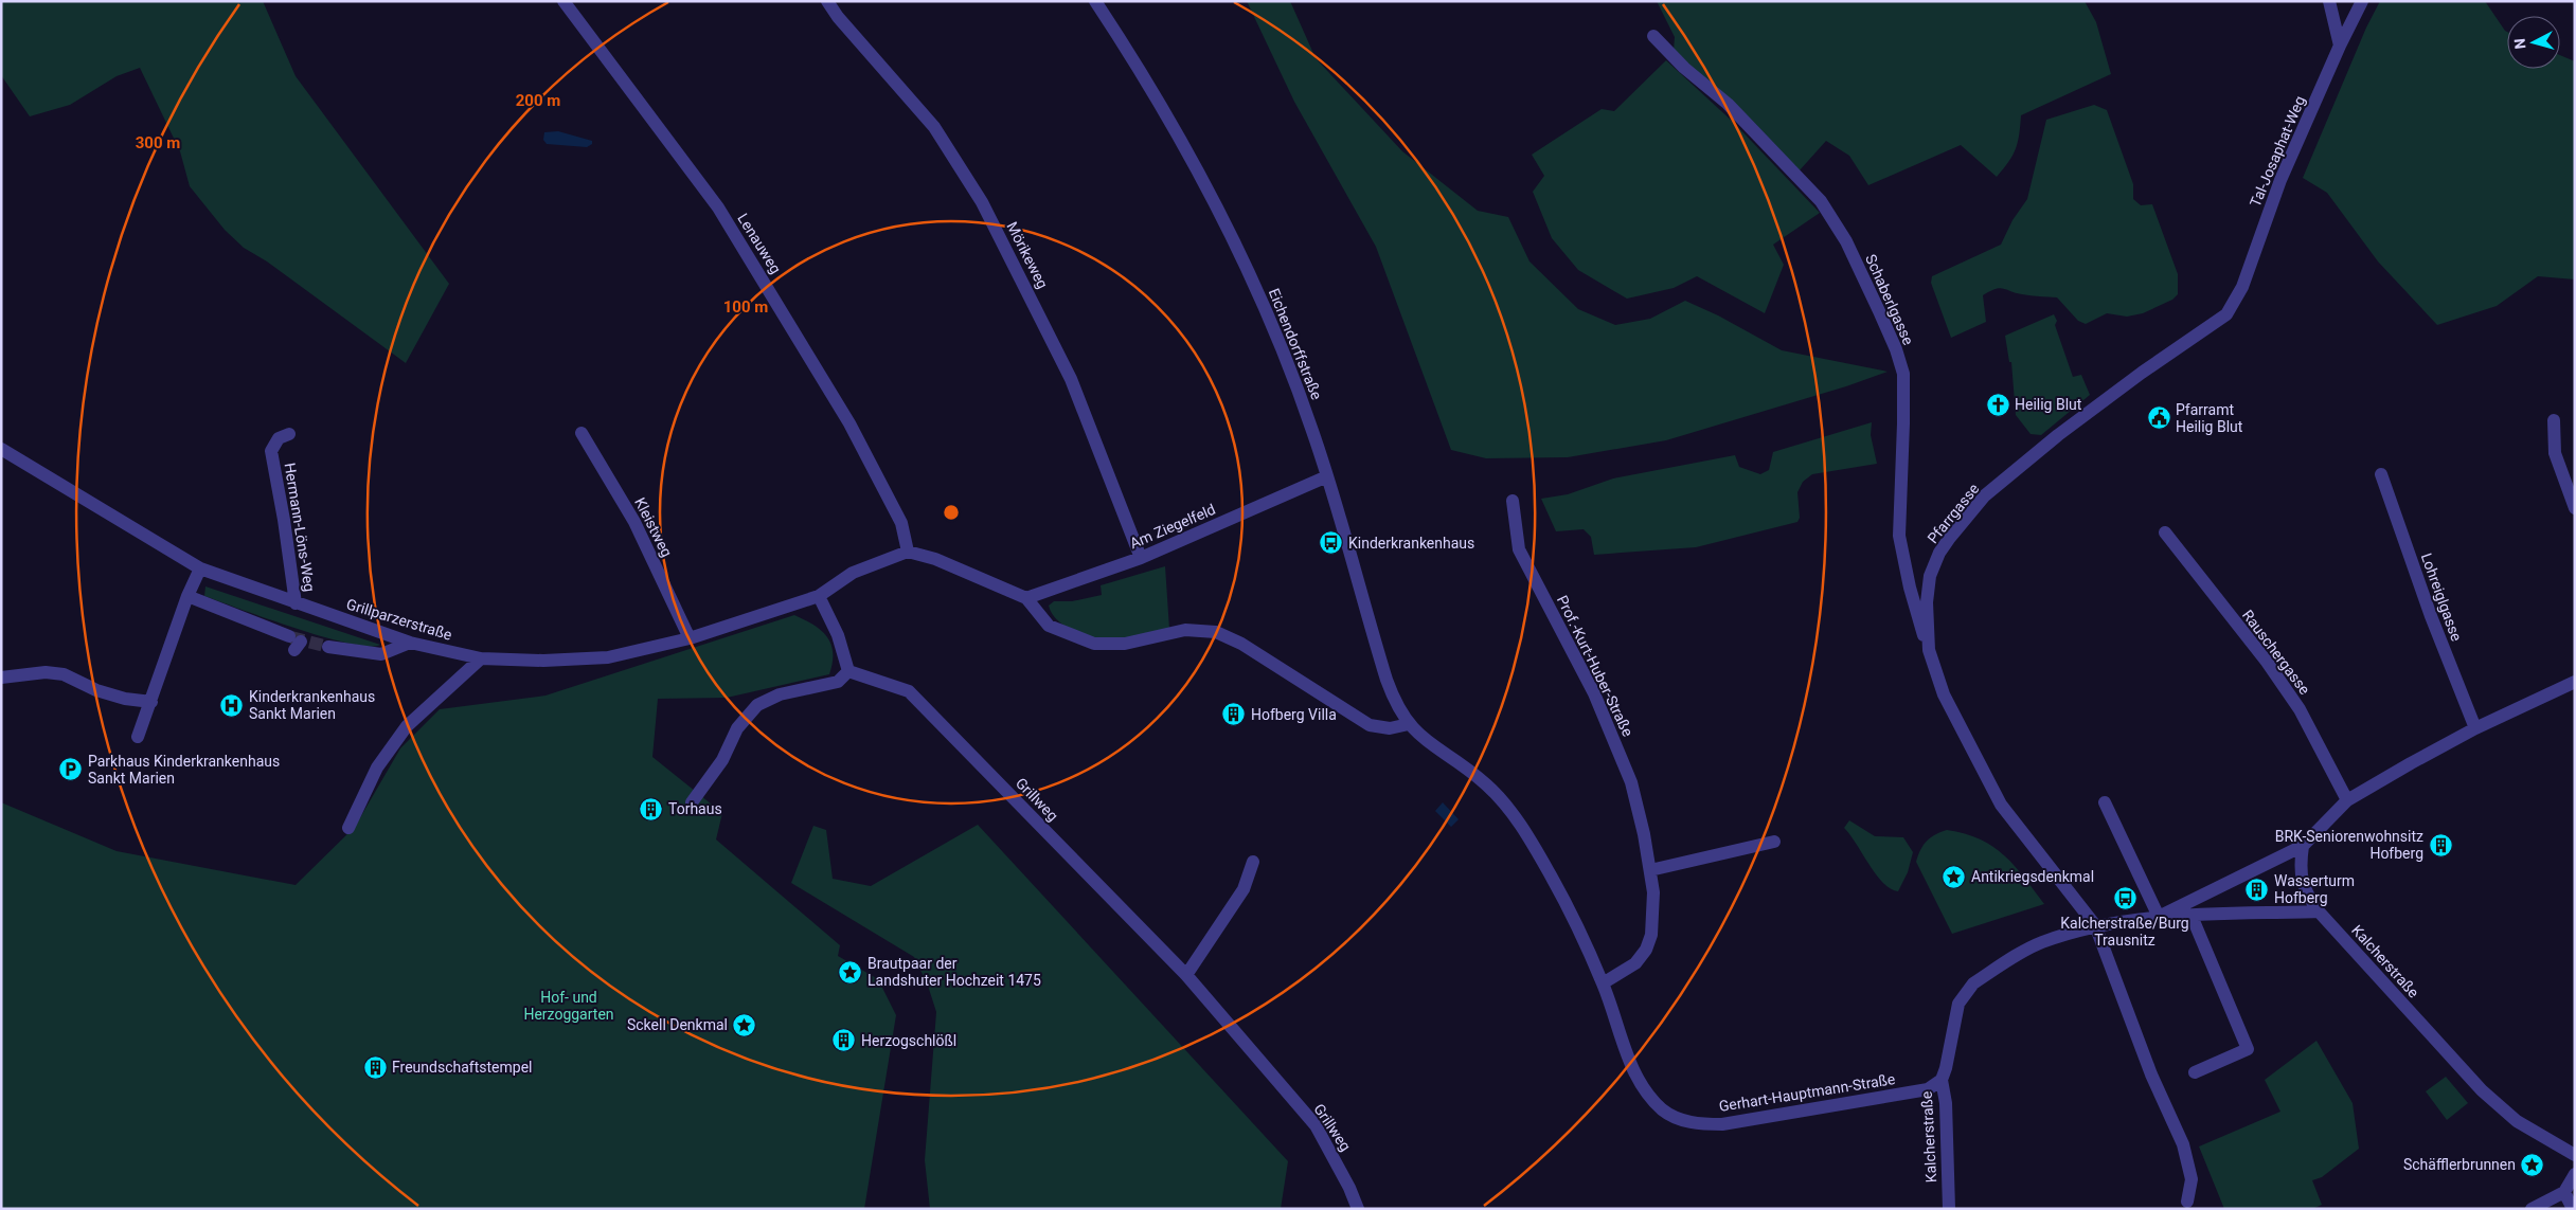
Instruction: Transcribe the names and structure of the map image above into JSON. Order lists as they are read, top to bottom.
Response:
{
  "streets": {
    "street": [
      "Tal-Josaphat-Weg",
      "Lenauweg",
      "Mörikeweg",
      "Schaberlgasse",
      "Eichendorffstraße",
      "Pfarrgasse",
      "Am Ziegelfeld",
      "Hermann-Löns-Weg",
      "Kleistweg",
      "Lohreiglgasse",
      "Grillparzerstraße",
      "Rauschergasse",
      "Prof.-Kurt-Huber-Straße",
      "Grillweg",
      "Kalcherstraße",
      "Gerhart-Hauptmann-Straße"
    ]
  },
  "crossings": [
    ["Tal-Josaphat-Weg", "Pfarrgasse"],
    ["Mörikeweg", "Am Ziegelfeld"],
    ["Schaberlgasse", "Pfarrgasse"],
    ["Eichendorffstraße", "Am Ziegelfeld"],
    ["Eichendorffstraße", "Gerhart-Hauptmann-Straße"],
    ["Pfarrgasse", "Kalcherstraße"],
    ["Hermann-Löns-Weg", "Grillparzerstraße"],
    ["Kleistweg", "Grillparzerstraße"],
    ["Prof.-Kurt-Huber-Straße", "Gerhart-Hauptmann-Straße"],
    ["Kalcherstraße", "Gerhart-Hauptmann-Straße"]
  ],
  "parks": ["Hof- und Herzoggarten"],
  "places": {
    "church": ["Heilig Blut"],
    "public building": ["Pfarramt Heilig Blut"],
    "bus stop": ["Kinderkrankenhaus", "Kalcherstraße/Burg Trausnitz"],
    "hospital": ["Kinderkrankenhaus Sankt Marien"],
    "building": [
      "Hofberg Villa",
      "Torhaus",
      "BRK-Seniorenwohnsitz Hofberg",
      "Wasserturm Hofberg",
      "Herzogschlößl",
      "Freundschaftstempel"
    ],
    "parking": ["Parkhaus Kinderkrankenhaus Sankt Marien"],
    "place": [
      "Antikriegsdenkmal",
      "Brautpaar der Landshuter Hochzeit 1475",
      "Sckell Denkmal",
      "Schäfflerbrunnen"
    ]
  },
  "north": "left",
  "rings": ["200 m", "300 m", "100 m"]
}
